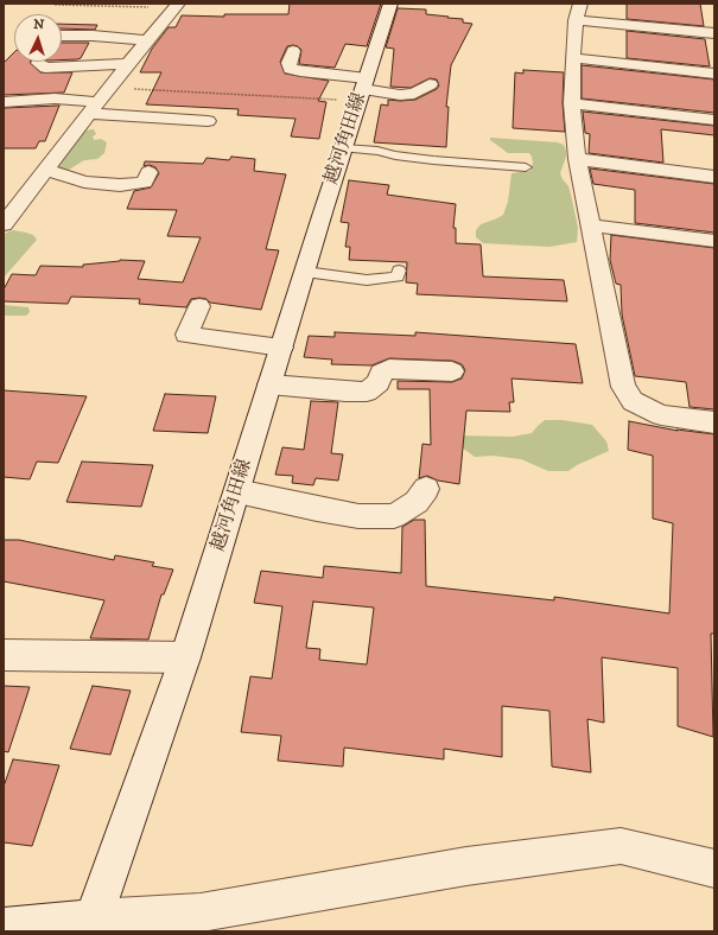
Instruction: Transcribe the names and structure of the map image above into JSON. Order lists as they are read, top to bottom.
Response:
{
  "streets": {
    "street": ["越河角田線"]
  },
  "north": "top"
}
